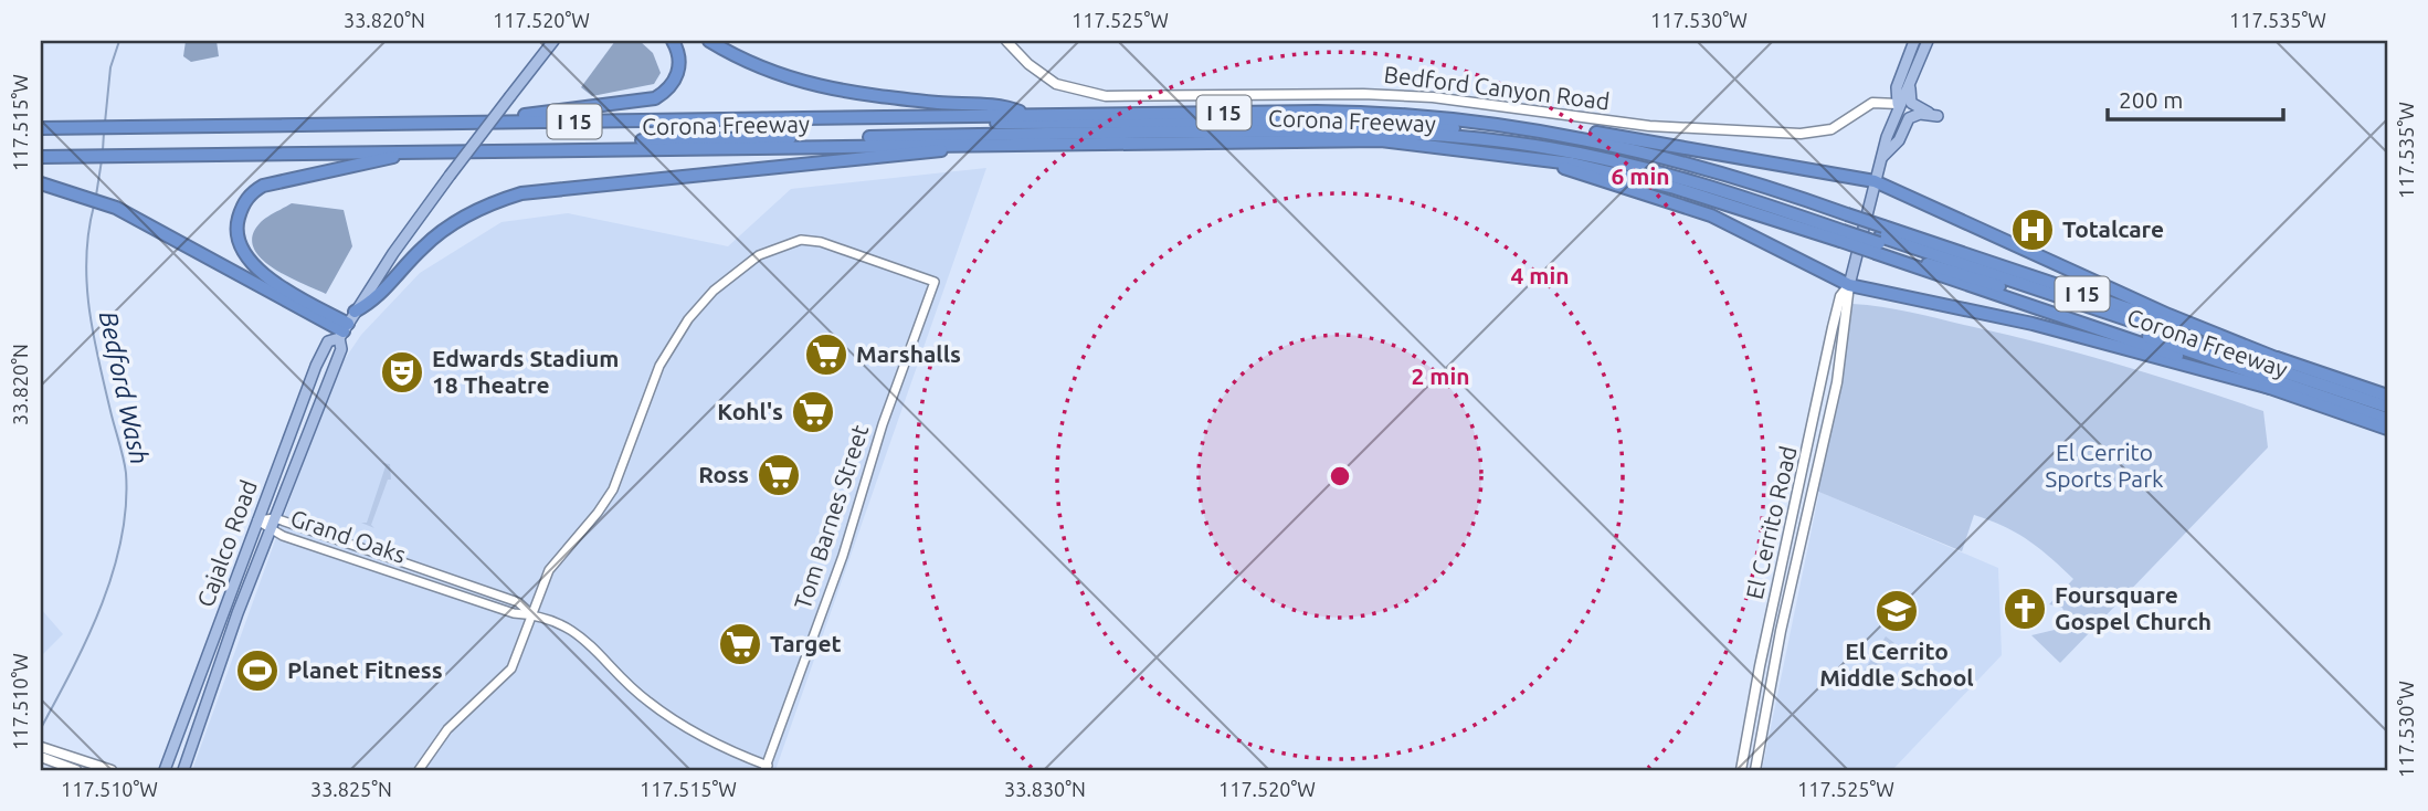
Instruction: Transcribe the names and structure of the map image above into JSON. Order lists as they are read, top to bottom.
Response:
{
  "streets": {
    "highway": ["I 15", "Corona Freeway"],
    "main road": ["Bedford Canyon Road", "El Cerrito Road", "Cajalco Road"],
    "street": ["Tom Barnes Street", "Grand Oaks"]
  },
  "crossings": [
    ["Bedford Canyon Road", "El Cerrito Road"],
    ["Tom Barnes Street", "Grand Oaks"],
    ["Grand Oaks", "Cajalco Road"]
  ],
  "water": ["Bedford Wash"],
  "parks": ["El Cerrito Sports Park"],
  "places": {
    "hospital": ["Totalcare"],
    "supermarket": [
      "Marshalls",
      "Kohl's",
      "Ross",
      "Target"
    ],
    "theatre": ["Edwards Stadium 18 Theatre"],
    "church": ["Foursquare Gospel Church"],
    "school or university": ["El Cerrito Middle School"],
    "sports": ["Planet Fitness"]
  },
  "scale_bar": "200 m",
  "coordinates": [
    "33.820°N",
    "117.520°W",
    "117.525°W",
    "117.530°W",
    "117.535°W",
    "117.515°W",
    "117.510°W",
    "33.825°N",
    "33.830°N"
  ],
  "rings": ["6 min", "4 min", "2 min"]
}
